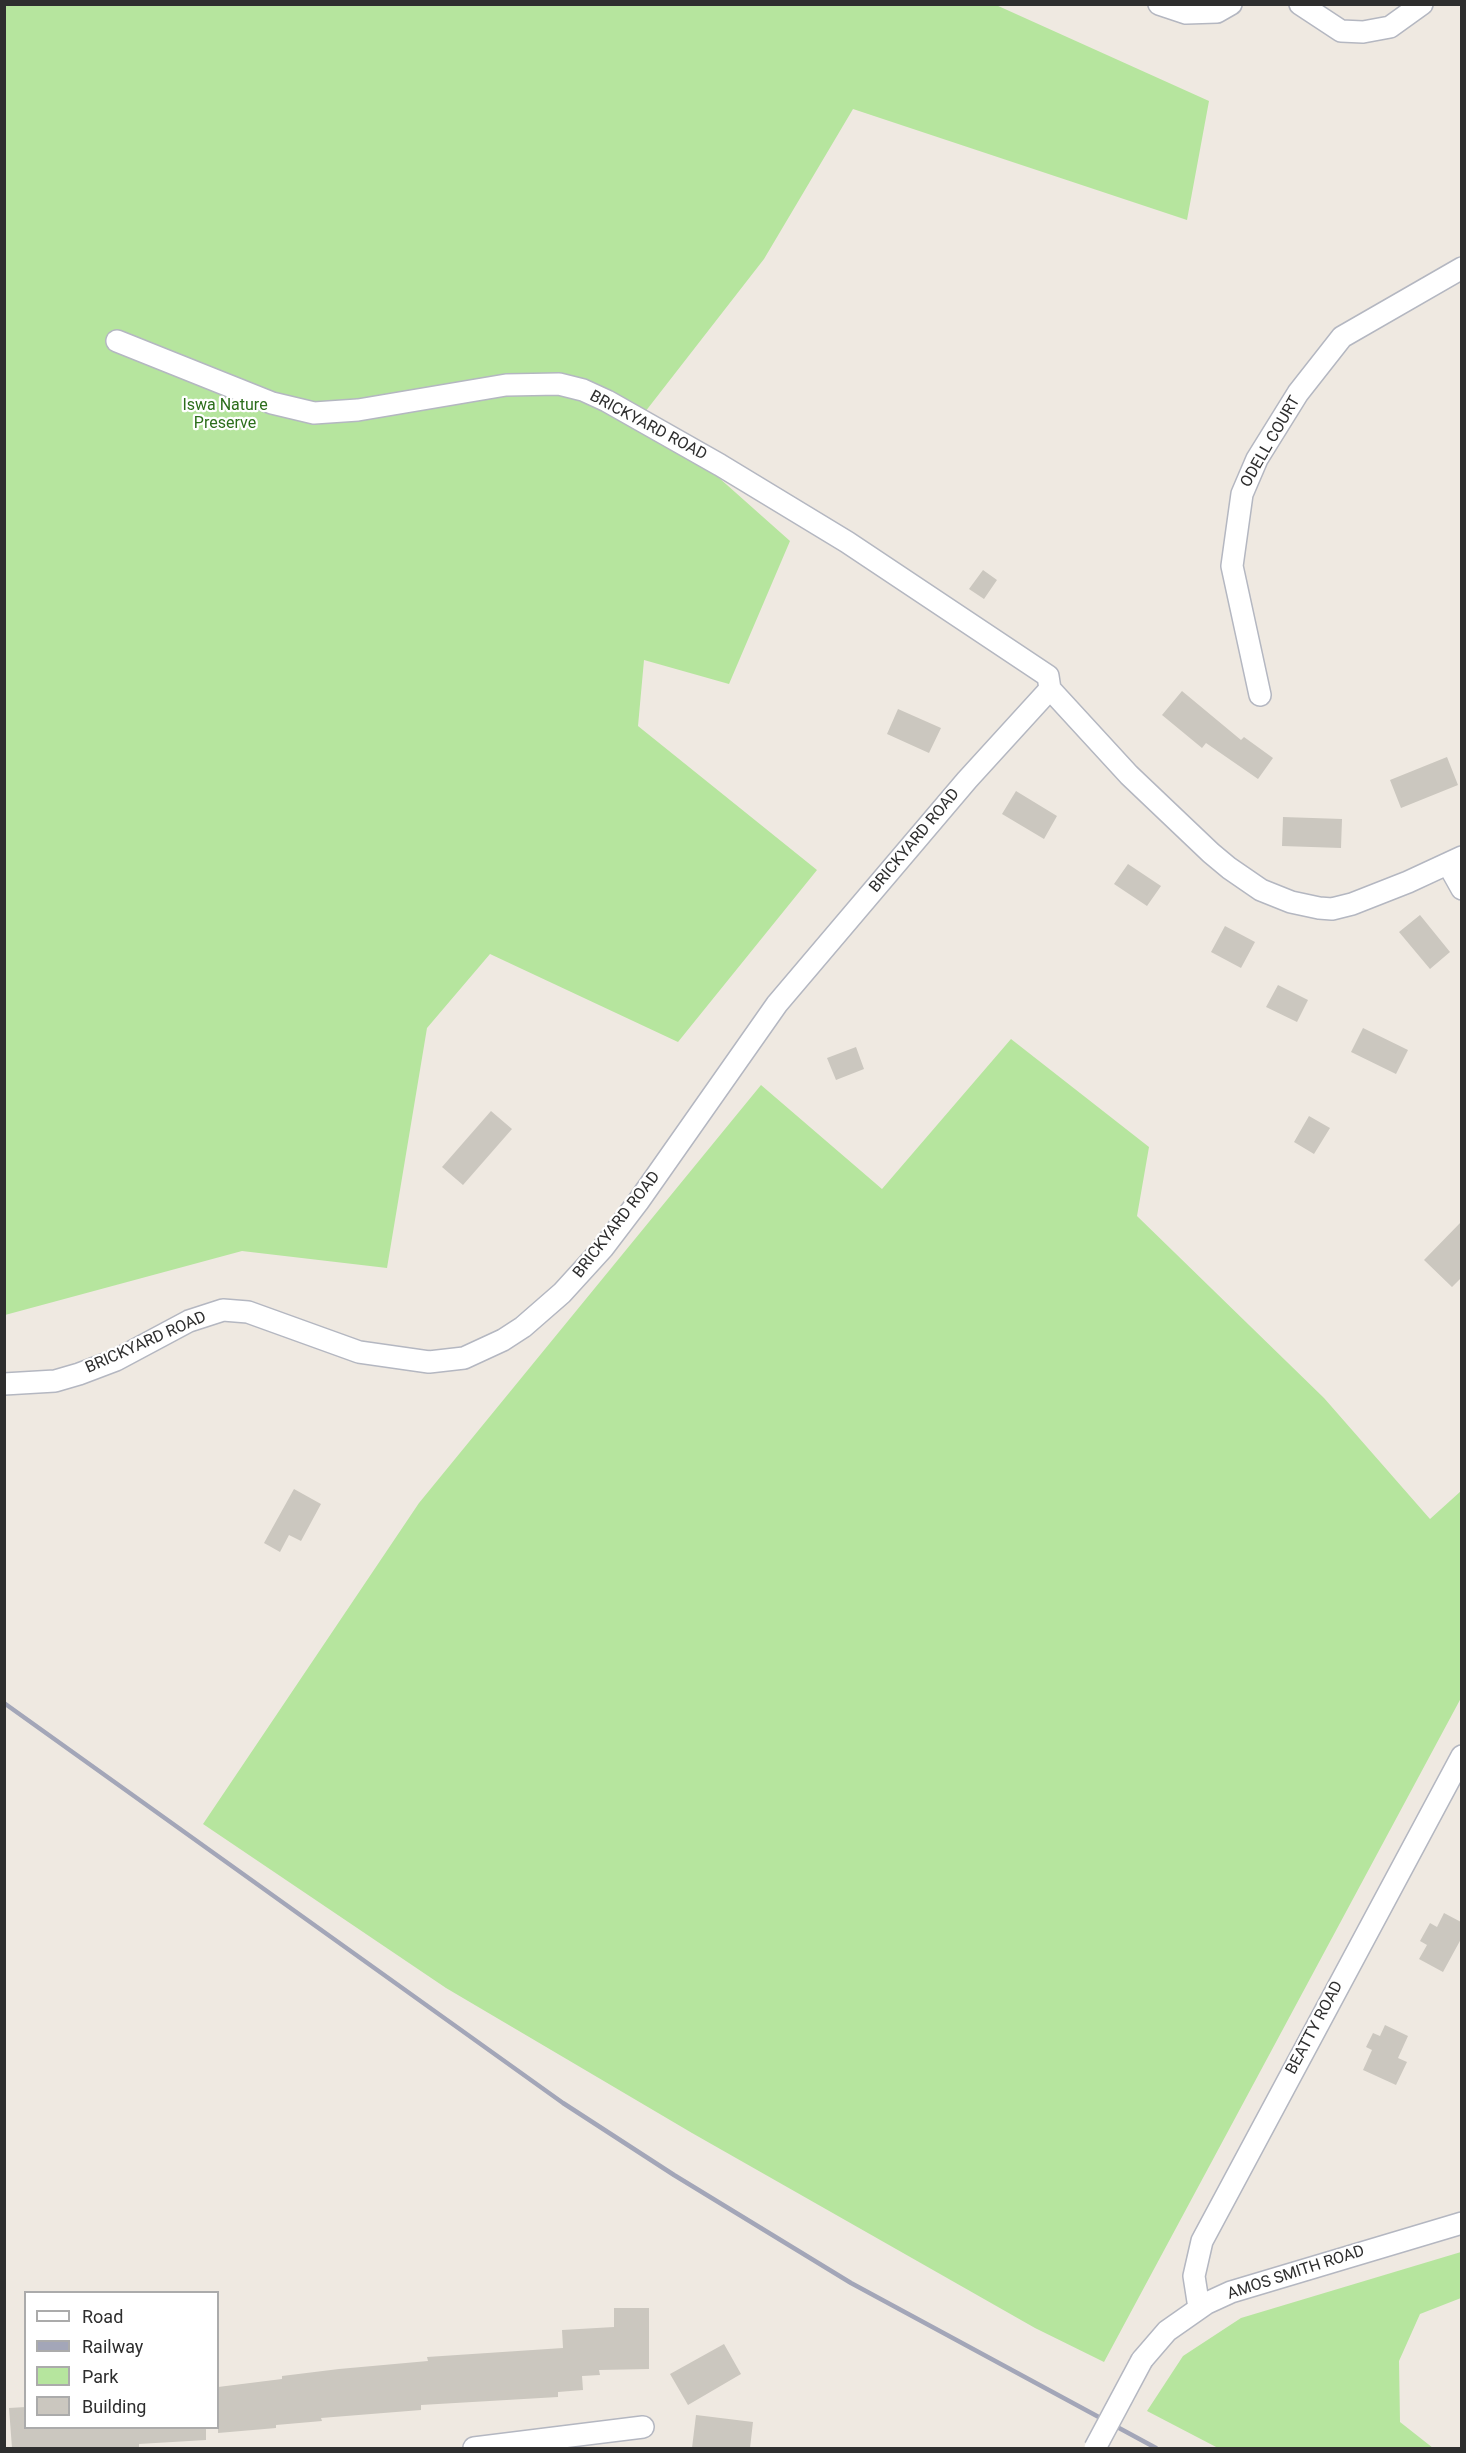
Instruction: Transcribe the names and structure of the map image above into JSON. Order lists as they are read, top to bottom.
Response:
{
  "streets": {
    "street": [
      "BRICKYARD ROAD",
      "ODELL COURT",
      "BEATTY ROAD",
      "AMOS SMITH ROAD"
    ]
  },
  "crossings": [
    ["BEATTY ROAD", "AMOS SMITH ROAD"]
  ],
  "parks": ["Iswa Nature Preserve"],
  "legend": [
    "Road",
    "Railway",
    "Park",
    "Building"
  ]
}
